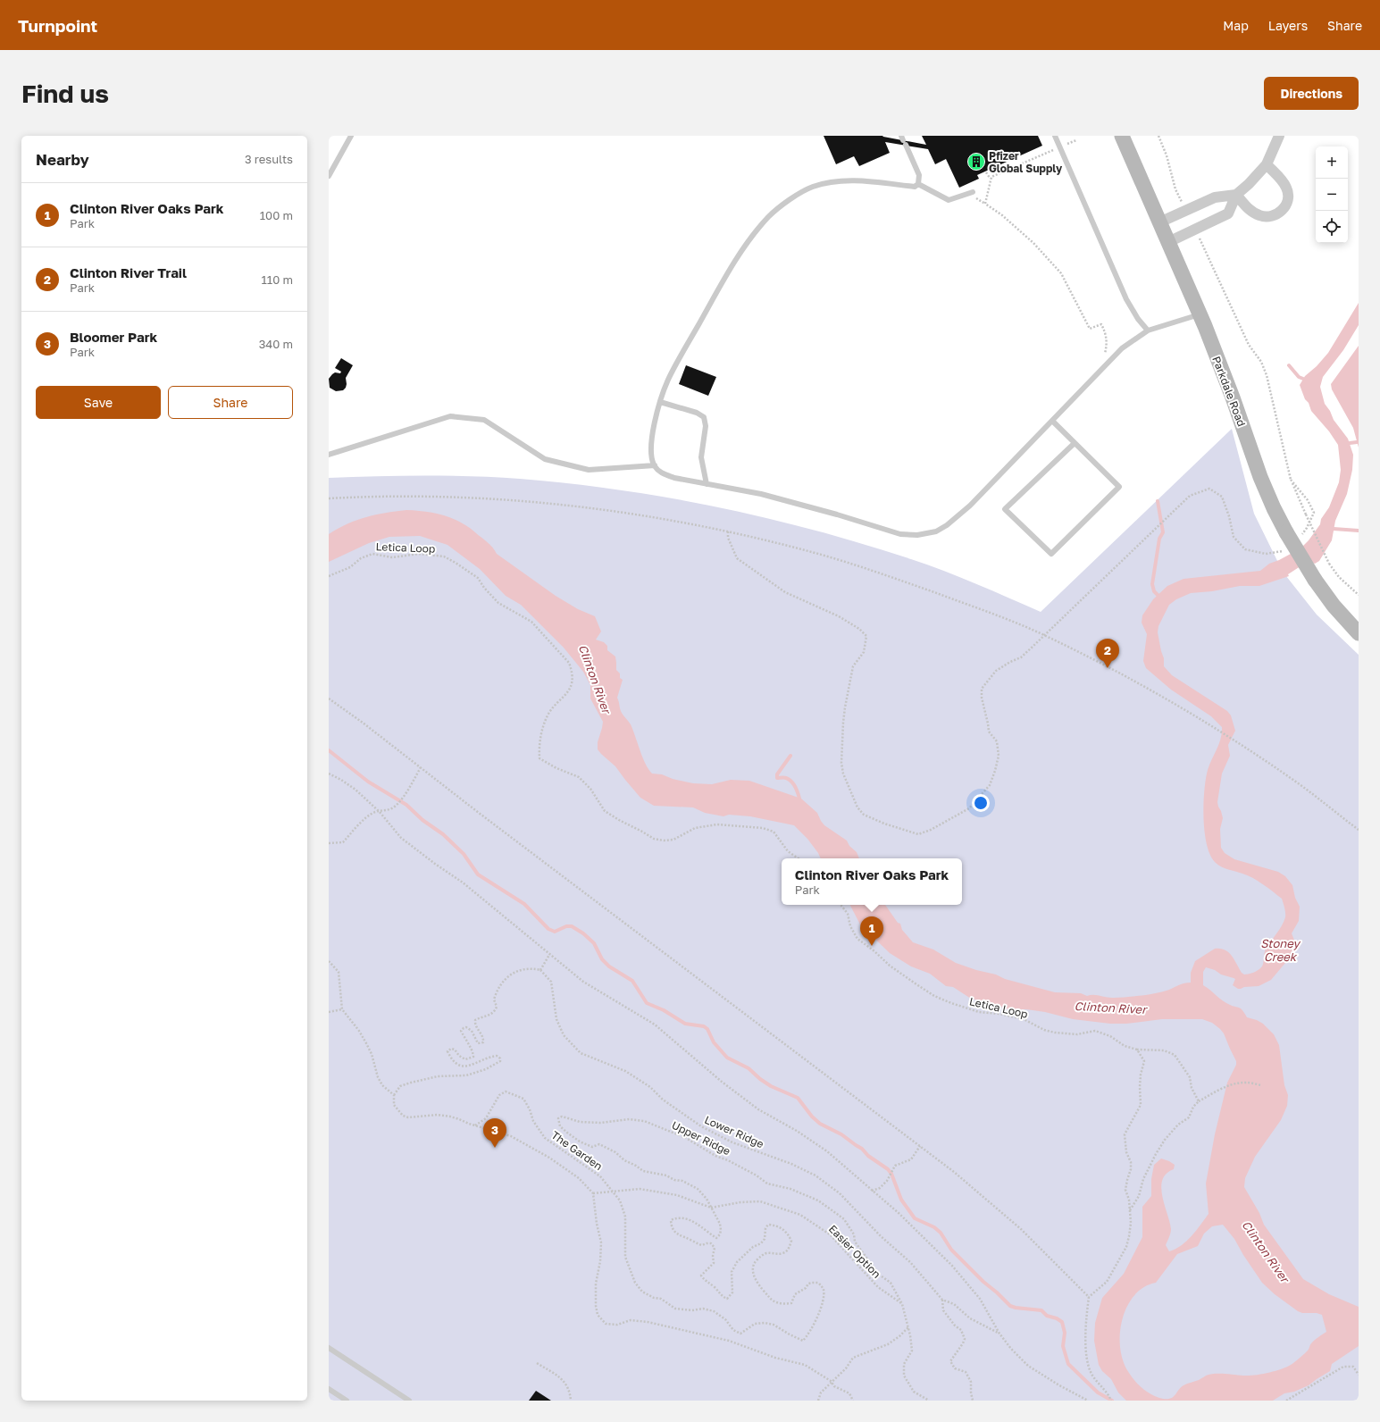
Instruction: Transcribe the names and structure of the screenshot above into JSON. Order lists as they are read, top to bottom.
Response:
{
  "streets": {
    "main road": ["Parkdale Road"],
    "path": [
      "Letica Loop",
      "Lower Ridge",
      "Upper Ridge",
      "The Garden",
      "Easier Option"
    ]
  },
  "crossings": [
    ["Upper Ridge", "The Garden"],
    ["Upper Ridge", "Easier Option"],
    ["The Garden", "Easier Option"]
  ],
  "water": ["Clinton River", "Stoney Creek"],
  "places": {
    "building": ["Pfizer Global Supply"]
  },
  "page": {
    "header": "Turnpoint",
    "nav": ["Map", "Layers", "Share"],
    "buttons": [
      "Directions",
      ["Save", "Share"]
    ],
    "title": "Find us",
    "heading": ["Nearby", "3 results"],
    "map_buttons": ["+", "−"],
    "list": [
      {
        "mark": "1",
        "name": "Clinton River Oaks Park",
        "note": "Park",
        "value": "100 m"
      },
      {
        "mark": "2",
        "name": "Clinton River Trail",
        "note": "Park",
        "value": "110 m"
      },
      {
        "mark": "3",
        "name": "Bloomer Park",
        "note": "Park",
        "value": "340 m"
      }
    ],
    "pins": ["2", "1", "3"],
    "popup": ["Clinton River Oaks Park", "Park"]
  }
}
